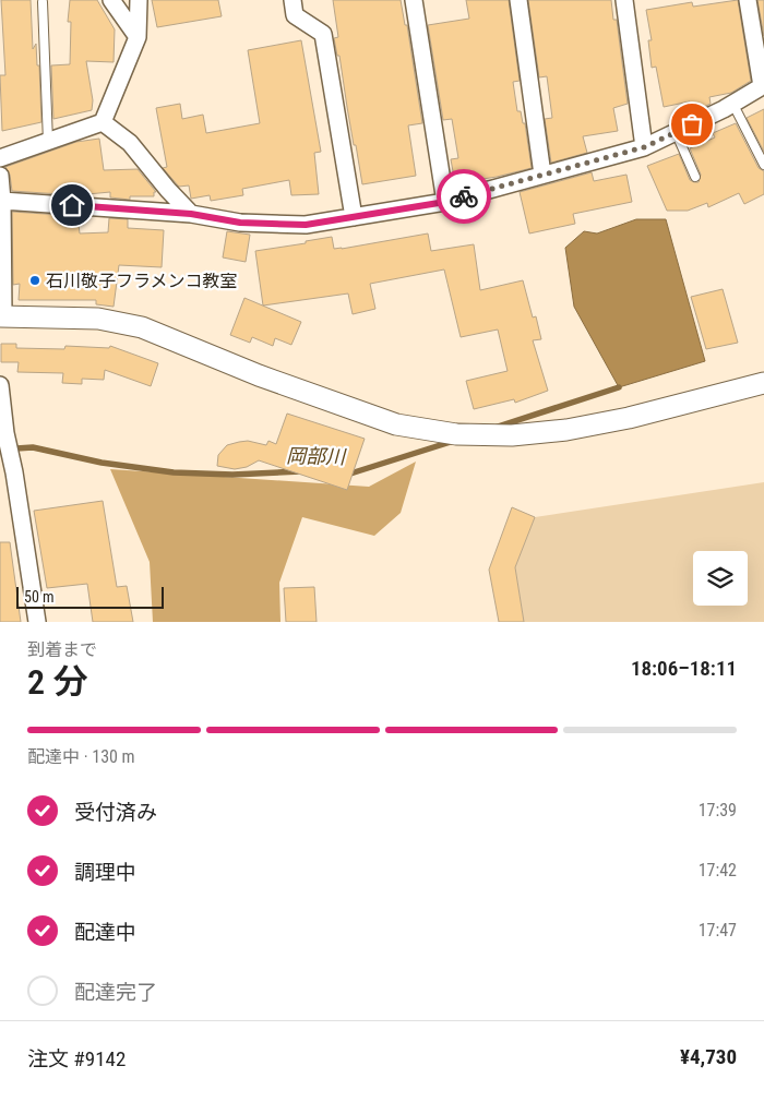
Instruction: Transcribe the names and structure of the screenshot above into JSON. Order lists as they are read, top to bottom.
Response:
{
  "water": ["岡部川"],
  "places": ["石川敬子フラメンコ教室"],
  "scale_bar": "50 m",
  "page": {
    "scale": "50 m",
    "heading": ["2 分", "到着まで", "18:06–18:11"],
    "panel": ["注文 #9142", "¥4,730"],
    "bar": "配達中 · 130 m",
    "list": [
      ["受付済み", "17:39"],
      ["調理中", "17:42"],
      ["配達中", "17:47"],
      "配達完了"
    ]
  }
}
